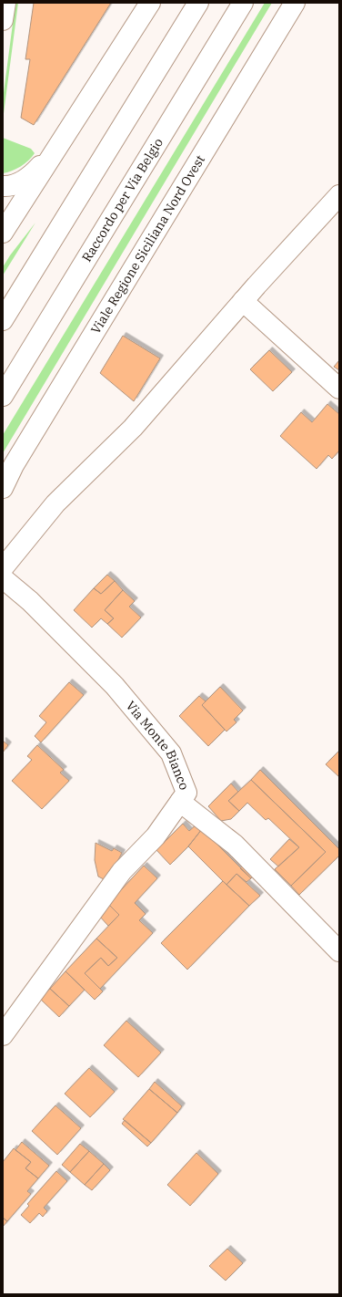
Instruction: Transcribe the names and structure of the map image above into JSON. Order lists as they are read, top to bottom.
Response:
{
  "streets": {
    "main road": ["Raccordo per Via Belgio", "Viale Regione Siciliana Nord Ovest", "Via Monte Bianco"]
  }
}
